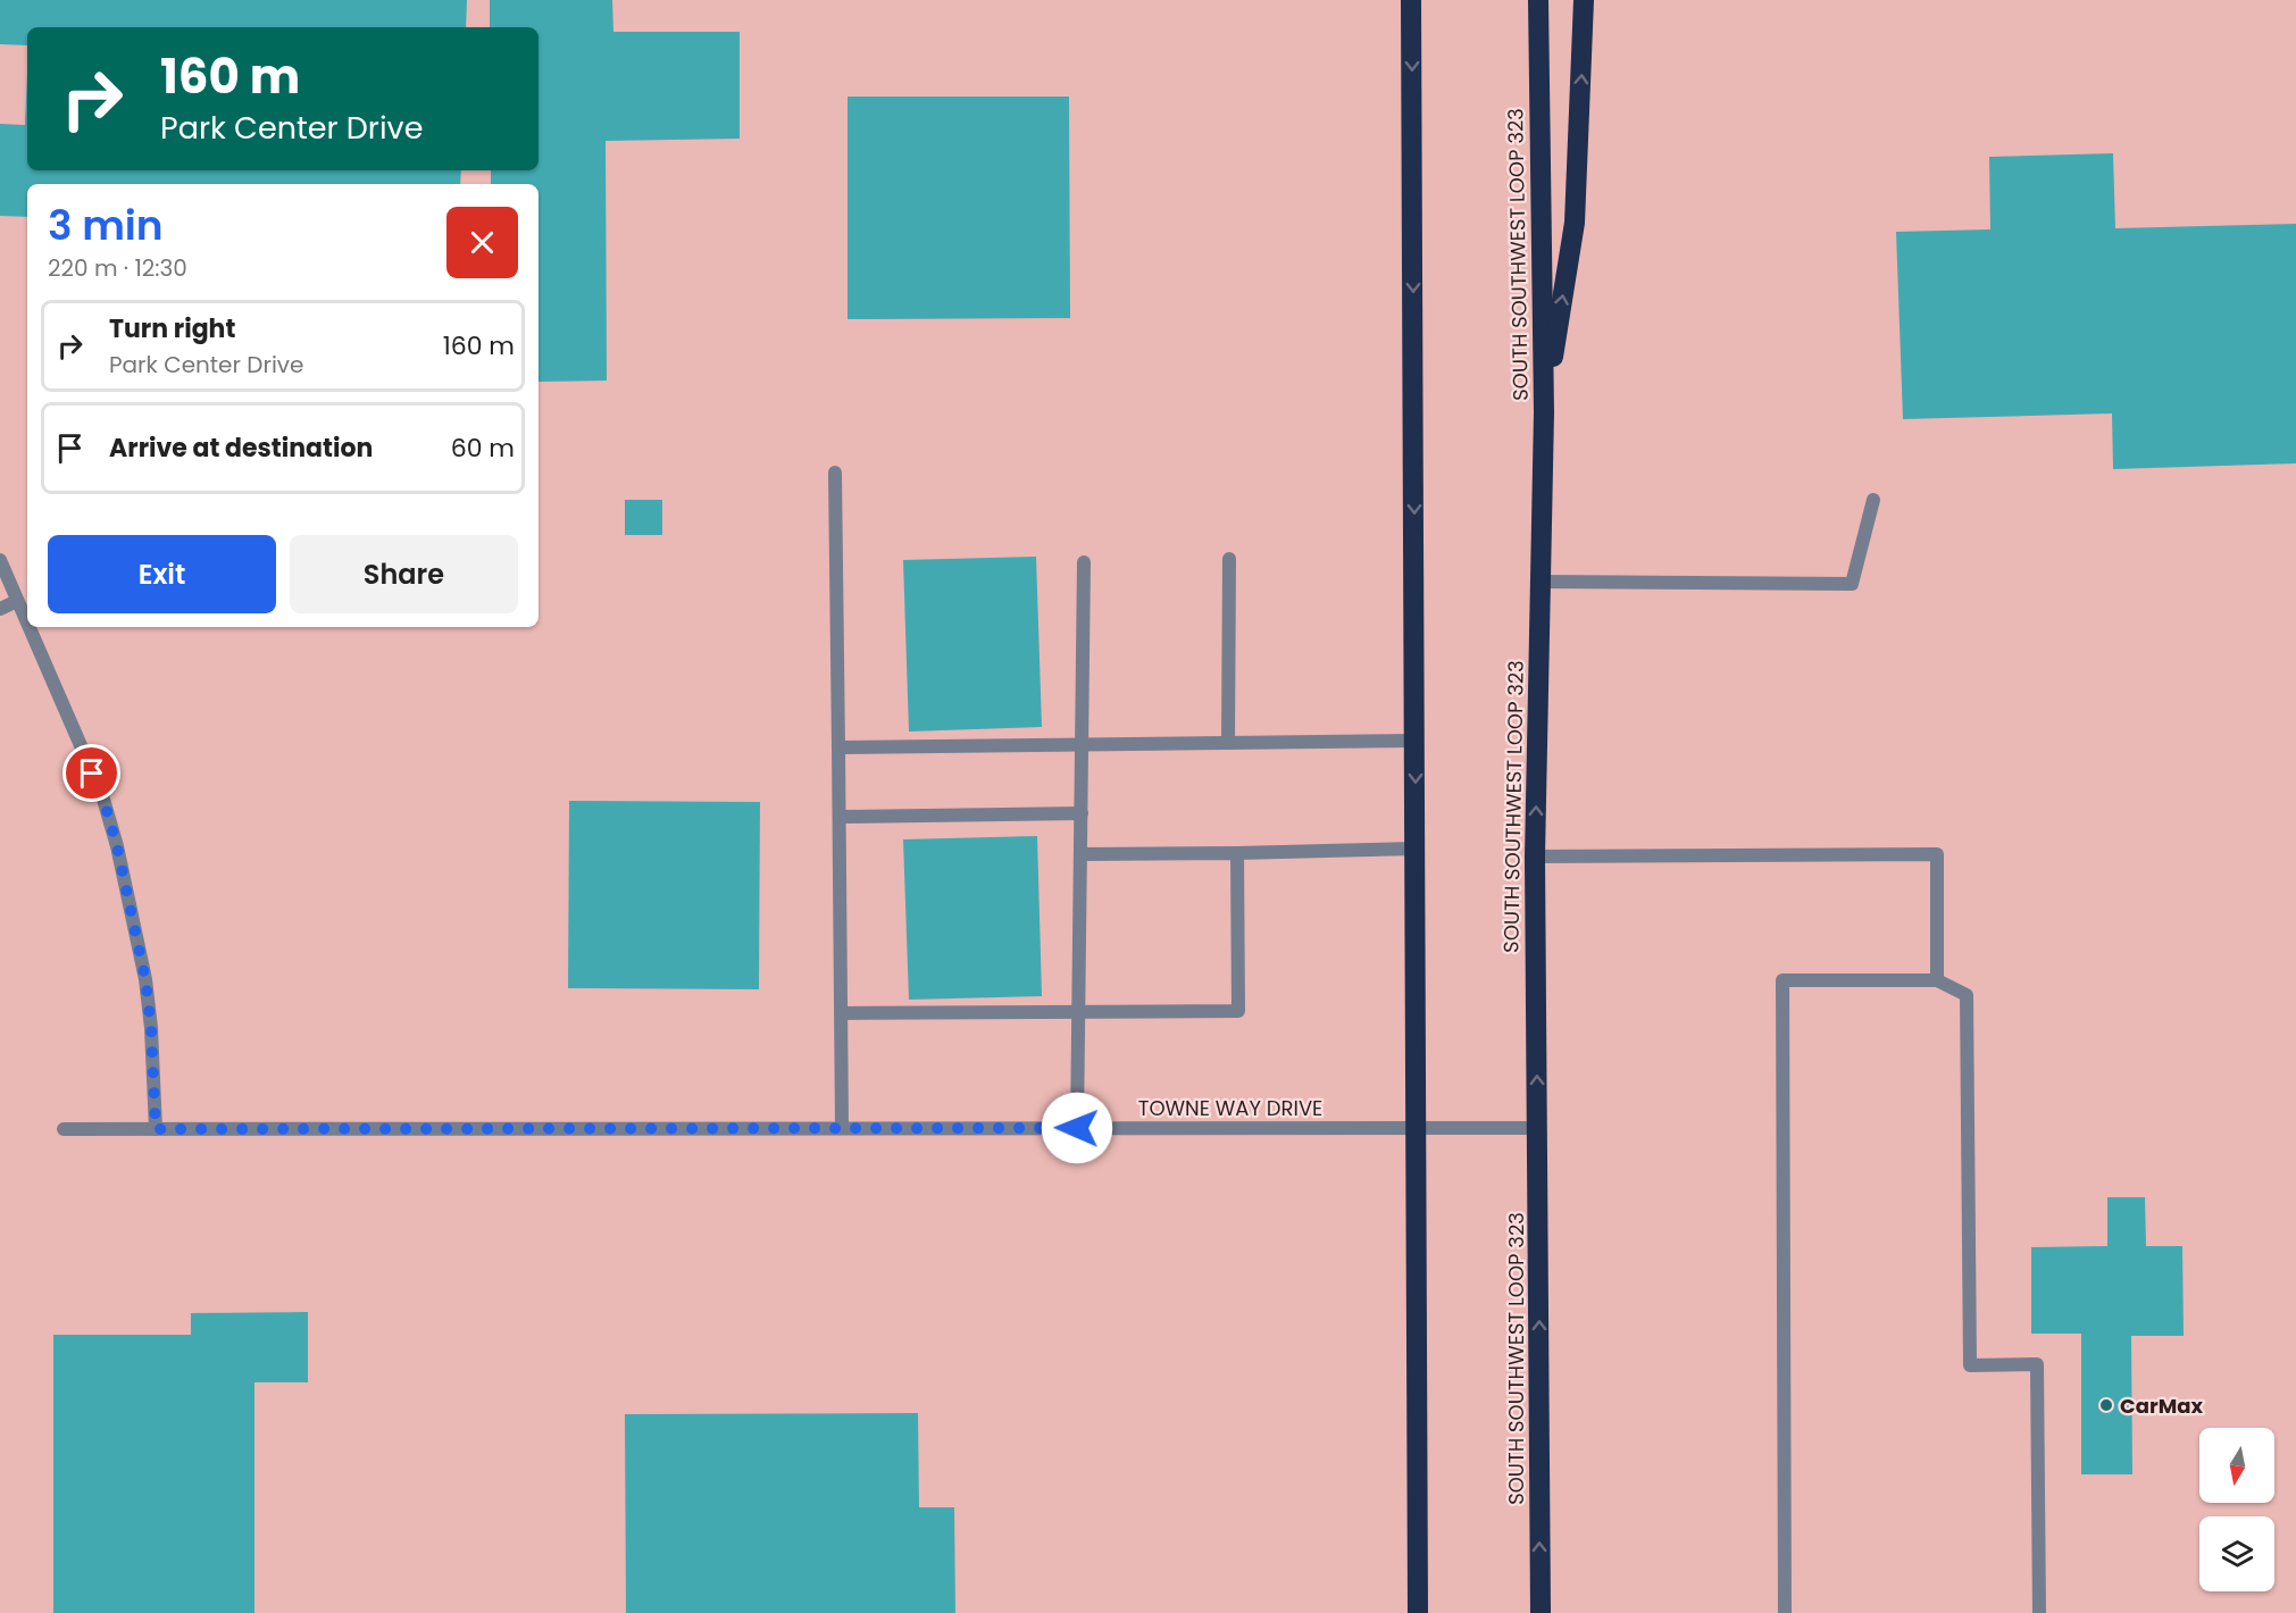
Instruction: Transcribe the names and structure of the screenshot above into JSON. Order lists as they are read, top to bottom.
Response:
{
  "streets": {
    "highway": ["SOUTH SOUTHWEST LOOP 323"],
    "street": ["TOWNE WAY DRIVE"]
  },
  "crossings": [
    ["SOUTH SOUTHWEST LOOP 323", "TOWNE WAY DRIVE"]
  ],
  "places": ["CarMax"],
  "north": "bottom",
  "page": {
    "turn": ["160 m", "Park Center Drive"],
    "heading": ["3 min", "220 m · 12:30"],
    "list": [
      {
        "name": "Turn right",
        "note": "Park Center Drive",
        "value": "160 m"
      },
      {
        "name": "Arrive at destination",
        "value": "60 m"
      }
    ],
    "buttons": ["Exit", "Share"]
  }
}
